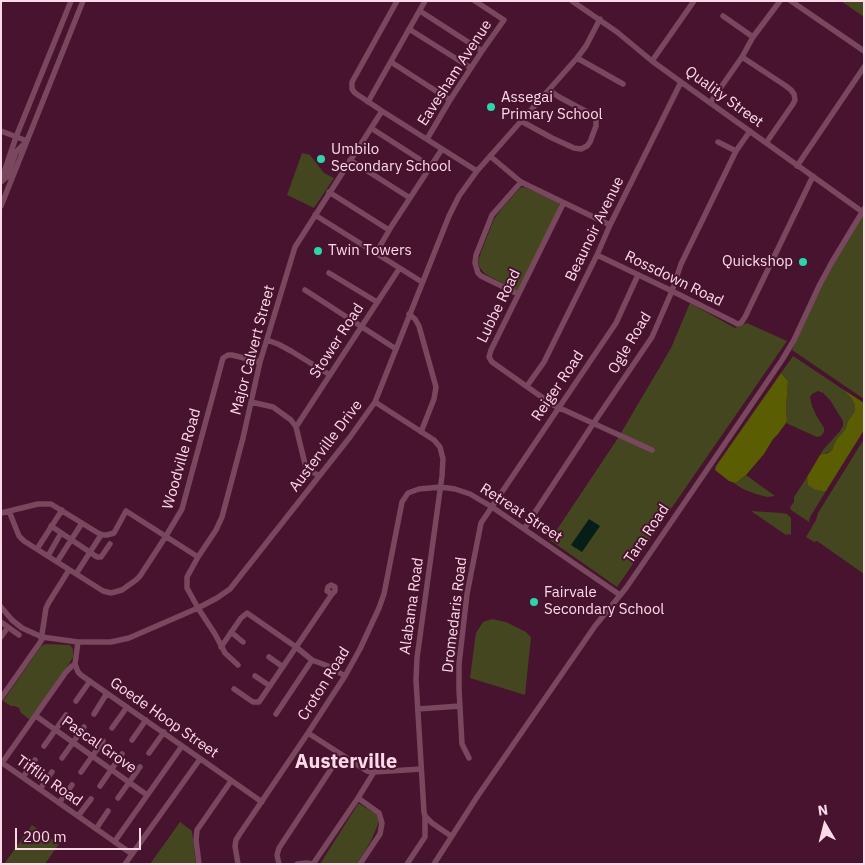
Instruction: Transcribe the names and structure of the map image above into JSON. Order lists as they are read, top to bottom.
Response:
{
  "streets": {
    "street": [
      "Eavesham Avenue",
      "Quality Street",
      "Beaunoir Avenue",
      "Rossdown Road",
      "Lubbe Road",
      "Stower Road",
      "Ogle Road",
      "Major Calvert Street",
      "Reiger Road",
      "Austerville Drive",
      "Woodville Road",
      "Retreat Street",
      "Tara Road",
      "Alabama Road",
      "Dromedaris Road",
      "Croton Road",
      "Goede Hoop Street",
      "Pascal Grove",
      "Tifflin Road"
    ]
  },
  "crossings": [
    ["Quality Street", "Beaunoir Avenue"],
    ["Quality Street", "Rossdown Road"],
    ["Quality Street", "Ogle Road"],
    ["Quality Street", "Austerville Drive"],
    ["Quality Street", "Tara Road"],
    ["Beaunoir Avenue", "Rossdown Road"],
    ["Beaunoir Avenue", "Lubbe Road"],
    ["Rossdown Road", "Ogle Road"],
    ["Rossdown Road", "Reiger Road"],
    ["Lubbe Road", "Ogle Road"],
    ["Lubbe Road", "Reiger Road"],
    ["Ogle Road", "Retreat Street"],
    ["Major Calvert Street", "Austerville Drive"],
    ["Major Calvert Street", "Woodville Road"],
    ["Reiger Road", "Retreat Street"],
    ["Reiger Road", "Dromedaris Road"],
    ["Austerville Drive", "Alabama Road"],
    ["Retreat Street", "Tara Road"],
    ["Retreat Street", "Alabama Road"],
    ["Retreat Street", "Dromedaris Road"],
    ["Retreat Street", "Croton Road"],
    ["Croton Road", "Goede Hoop Street"]
  ],
  "districts": ["Austerville"],
  "places": [
    "Assegai Primary School",
    "Umbilo Secondary School",
    "Twin Towers",
    "Quickshop",
    "Fairvale Secondary School"
  ],
  "scale_bar": "200 m",
  "north": "top"
}
